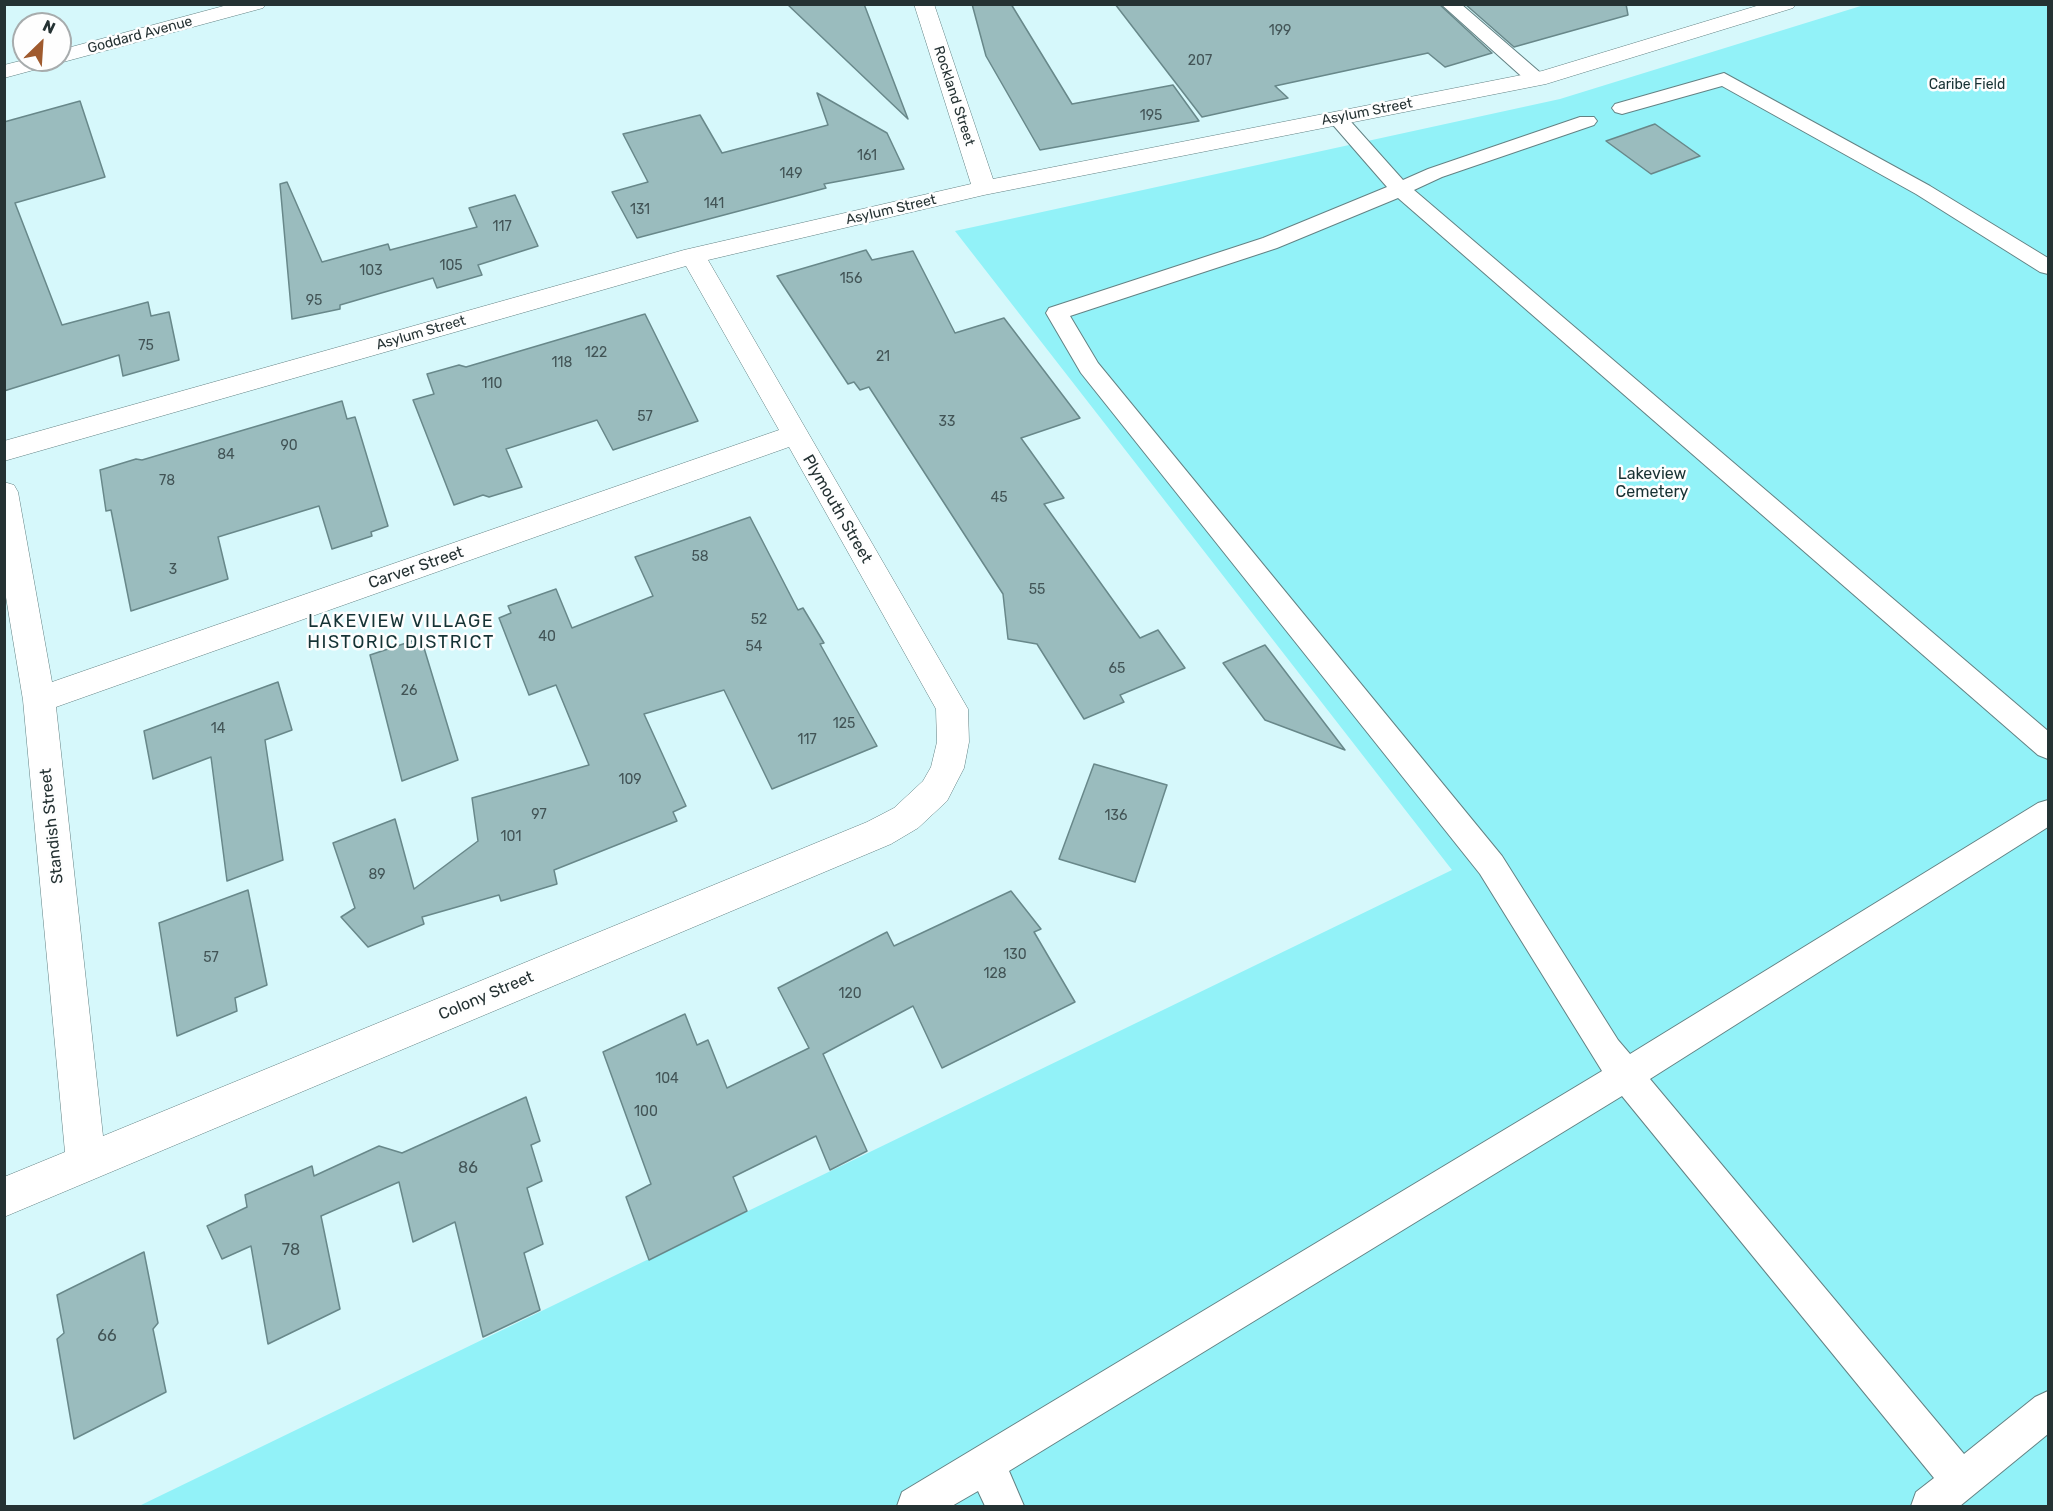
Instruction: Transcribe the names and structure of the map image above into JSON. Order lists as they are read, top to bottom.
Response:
{
  "streets": {
    "street": [
      "Goddard Avenue",
      "Rockland Street",
      "Asylum Street",
      "Plymouth Street",
      "Carver Street",
      "Standish Street",
      "Colony Street"
    ]
  },
  "crossings": [
    ["Rockland Street", "Asylum Street"],
    ["Asylum Street", "Plymouth Street"],
    ["Plymouth Street", "Carver Street"],
    ["Plymouth Street", "Colony Street"],
    ["Carver Street", "Standish Street"],
    ["Standish Street", "Colony Street"]
  ],
  "districts": ["LAKEVIEW VILLAGE HISTORIC DISTRICT"],
  "parks": ["Caribe Field", "Lakeview Cemetery"],
  "house_numbers": [
    "199",
    "207",
    "195",
    "161",
    "149",
    "141",
    "131",
    "117",
    "105",
    "103",
    "156",
    "95",
    "75",
    "122",
    "21",
    "118",
    "110",
    "57",
    "33",
    "90",
    "84",
    "78",
    "45",
    "58",
    "3",
    "55",
    "52",
    "40",
    "54",
    "65",
    "26",
    "125",
    "14",
    "117",
    "109",
    "97",
    "136",
    "101",
    "89",
    "130",
    "57",
    "128",
    "120",
    "104",
    "100",
    "86",
    "78",
    "66"
  ],
  "north": "top right"
}
